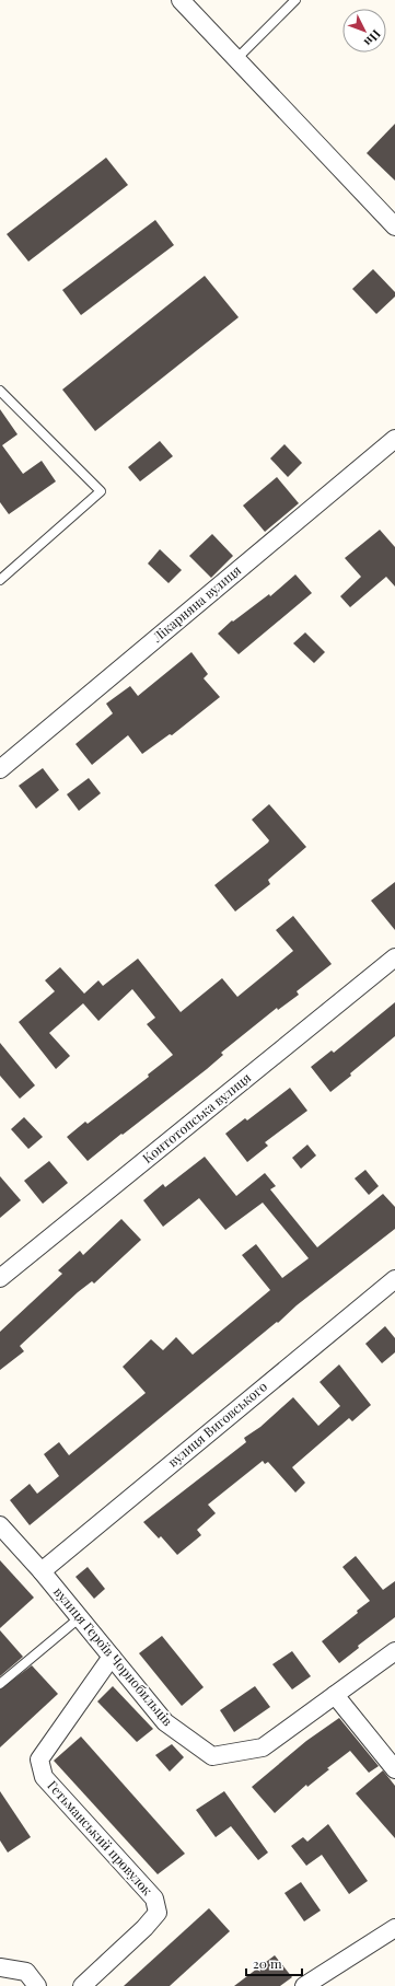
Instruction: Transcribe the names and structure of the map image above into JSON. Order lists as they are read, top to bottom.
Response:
{
  "streets": {
    "street": [
      "Лікарняна вулиця",
      "Контотопська вулиця",
      "вулиця Виговського",
      "вулиця Героїв Чорнобильців",
      "Гетьманський провулок"
    ]
  },
  "crossings": [
    ["вулиця Виговського", "вулиця Героїв Чорнобильців"],
    ["вулиця Героїв Чорнобильців", "Гетьманський провулок"]
  ],
  "scale_bar": "20 m",
  "north": "bottom right"
}
